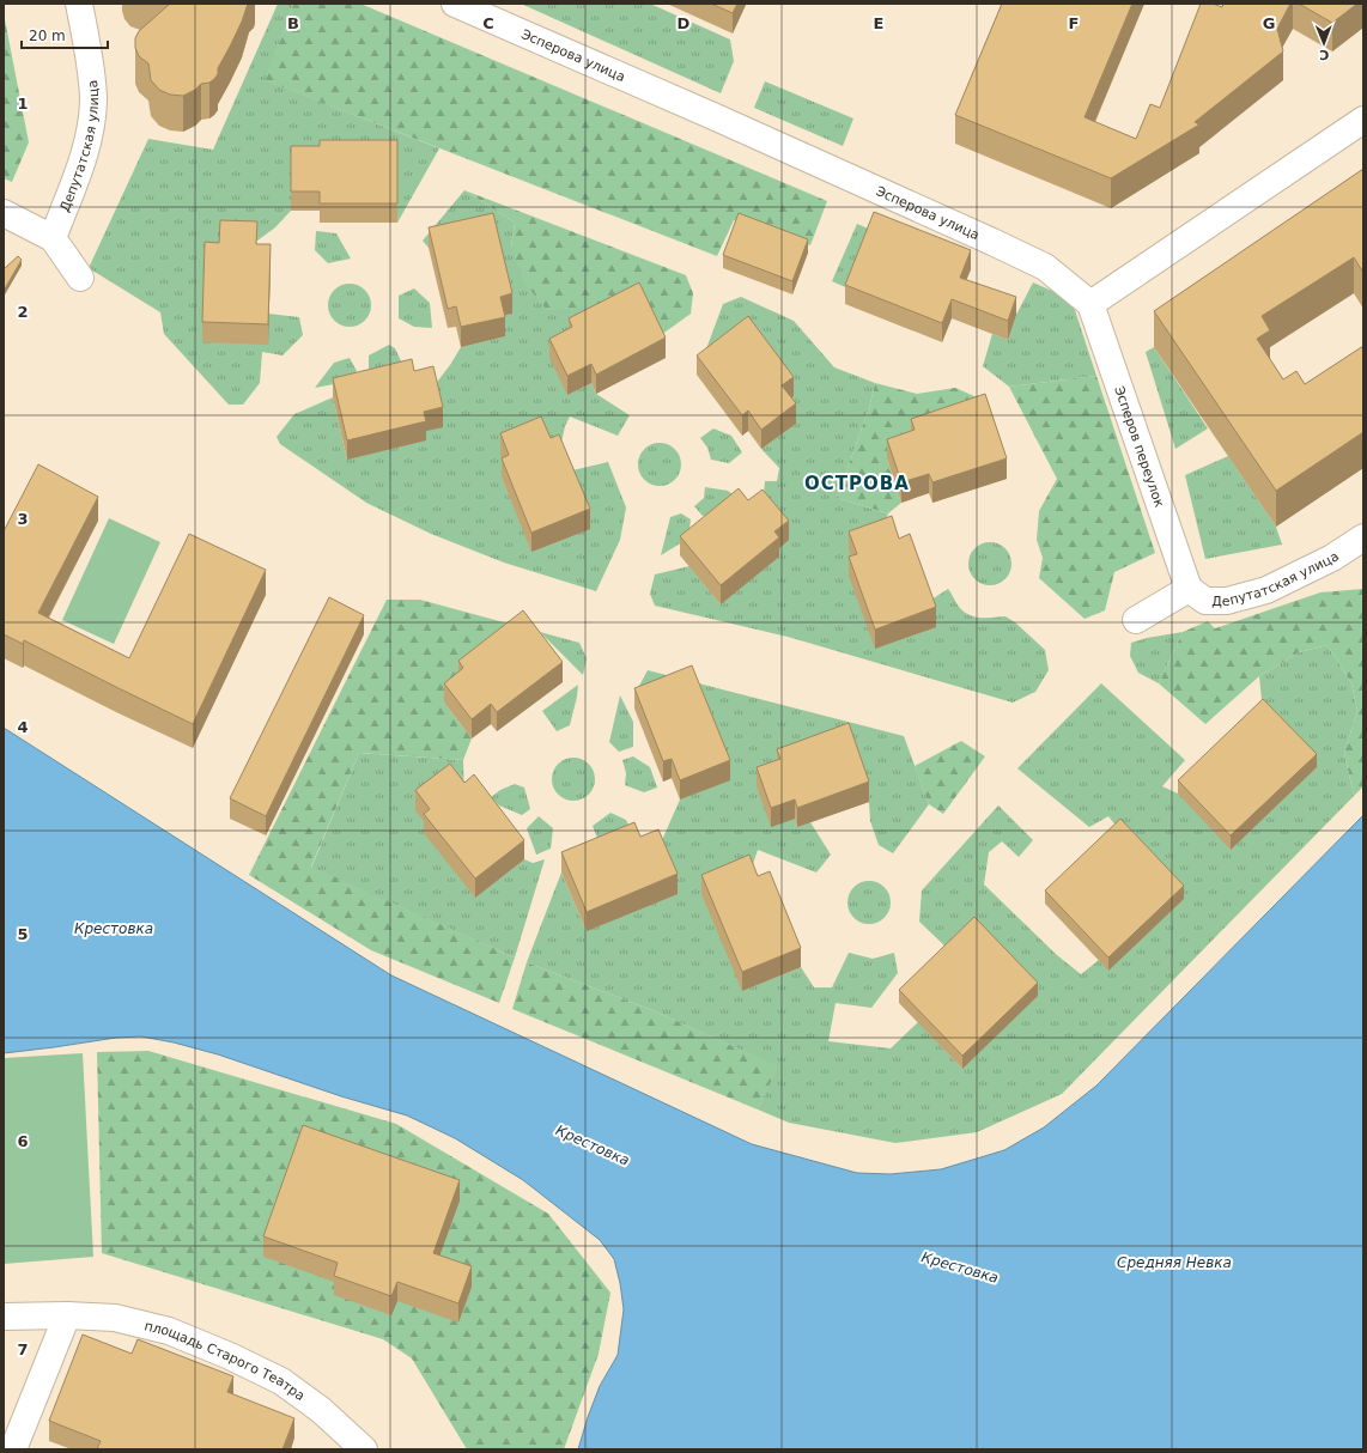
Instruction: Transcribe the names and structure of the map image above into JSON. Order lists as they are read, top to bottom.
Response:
{
  "streets": {
    "street": [
      "Эсперова улица",
      "Депутатская улица",
      "Эсперов переулок",
      "площадь Старого Театра"
    ]
  },
  "crossings": [
    ["Эсперова улица", "Эсперов переулок"],
    ["Депутатская улица", "Эсперов переулок"]
  ],
  "districts": ["ОСТРОВА"],
  "water": ["Крестовка", "Средняя Невка"],
  "scale_bar": "20 m",
  "north": "bottom",
  "grid": {
    "columns": [
      "B",
      "C",
      "D",
      "E",
      "F",
      "G"
    ],
    "rows": [
      "1",
      "2",
      "3",
      "4",
      "5",
      "6",
      "7"
    ]
  }
}
